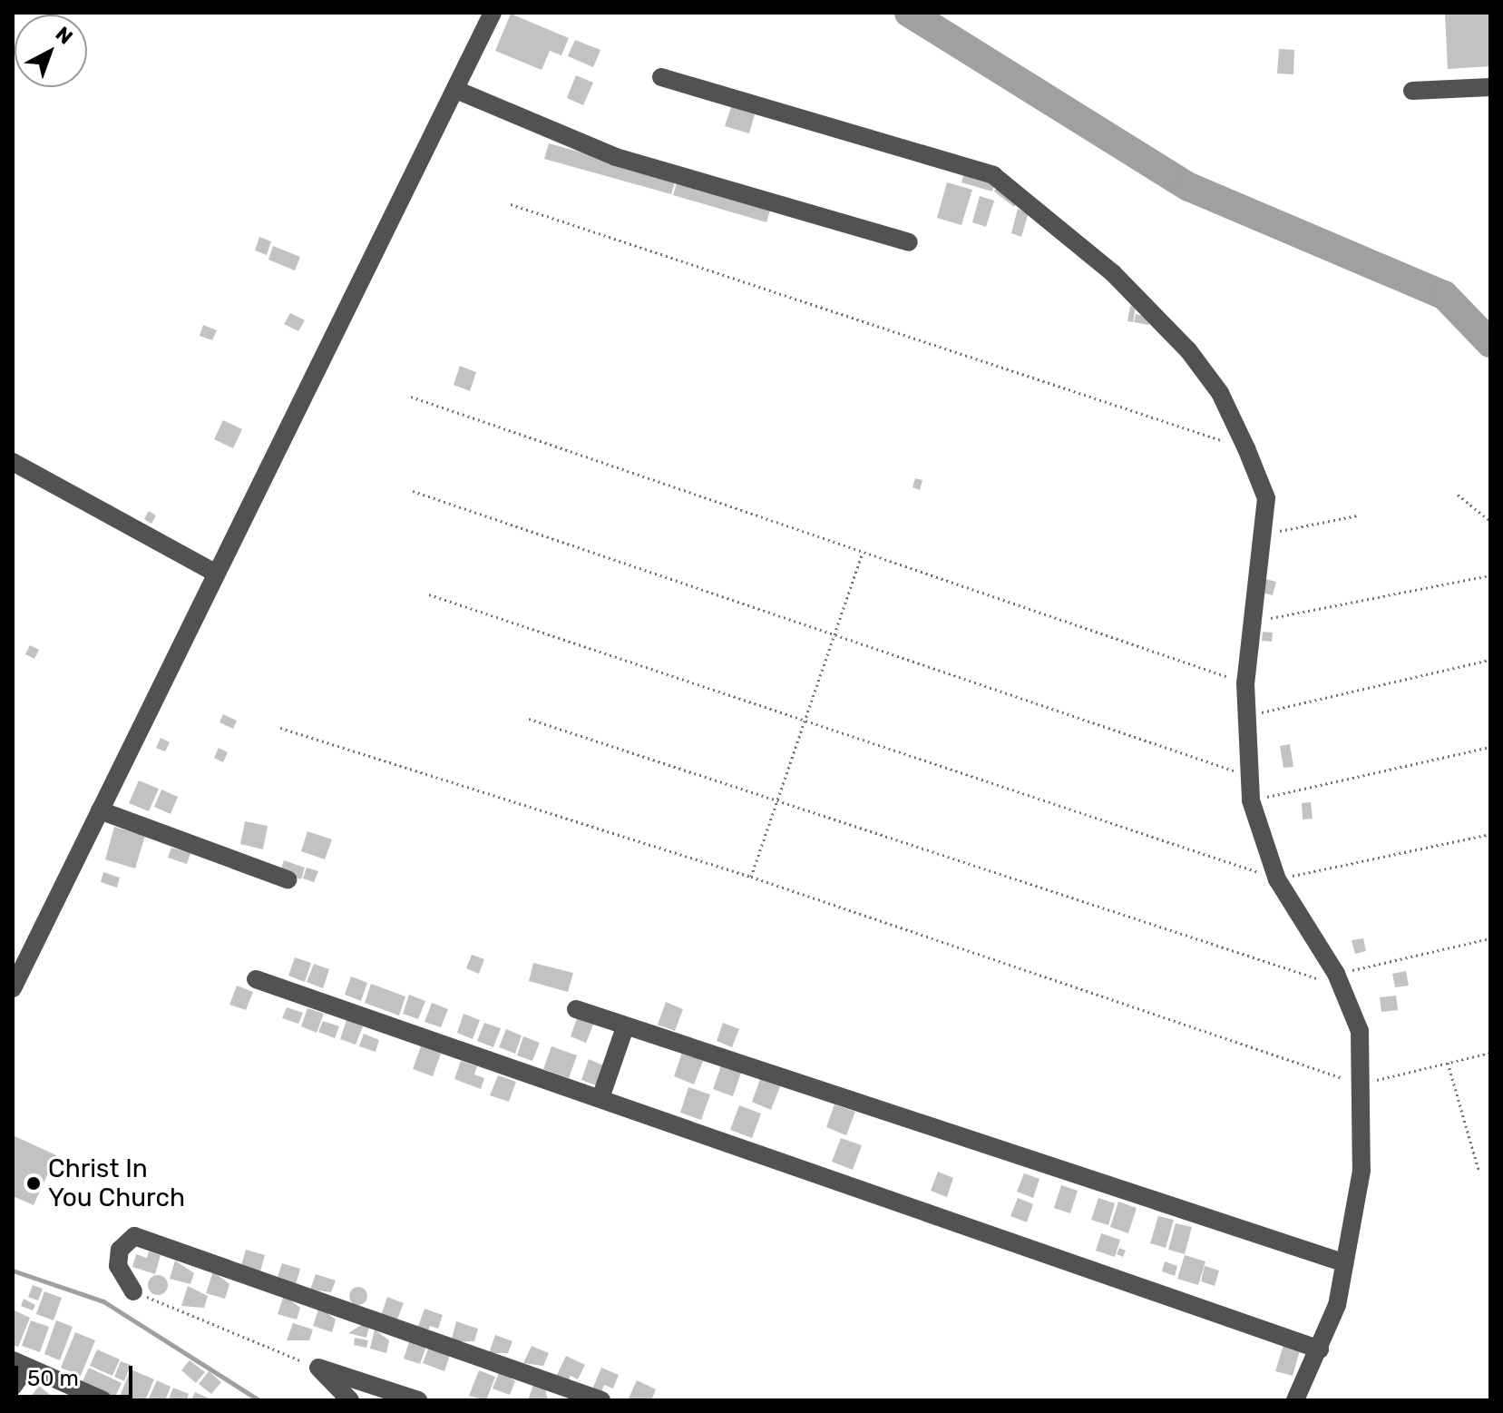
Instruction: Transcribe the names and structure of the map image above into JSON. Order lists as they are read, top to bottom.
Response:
{
  "places": ["Christ In You Church"],
  "scale_bar": "50 m",
  "north": "top right"
}
